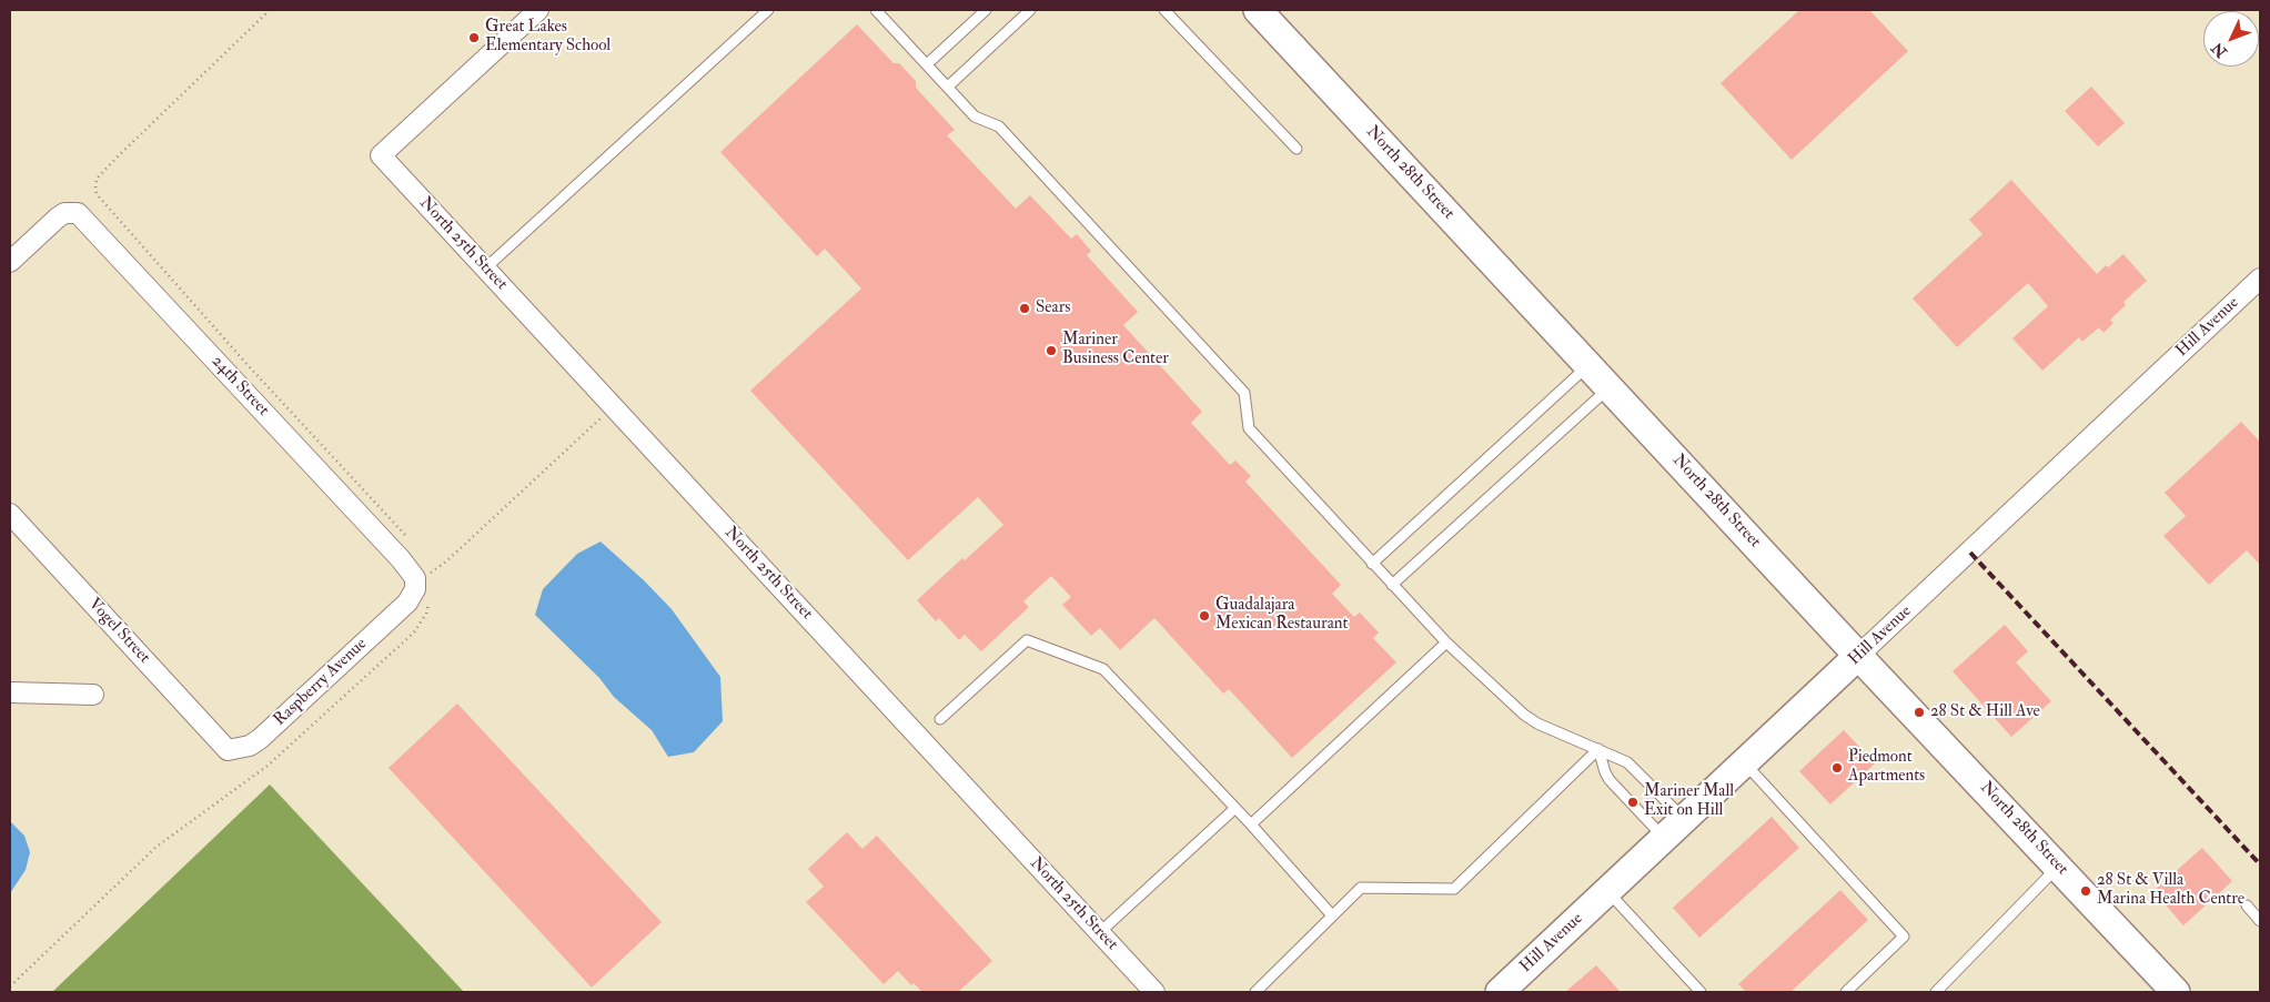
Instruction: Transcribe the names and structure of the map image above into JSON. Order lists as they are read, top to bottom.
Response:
{
  "streets": {
    "main road": ["North 28th Street", "Hill Avenue"],
    "street": [
      "North 25th Street",
      "24th Street",
      "Vogel Street",
      "Raspberry Avenue"
    ]
  },
  "crossings": [
    ["North 28th Street", "Hill Avenue"],
    ["24th Street", "Raspberry Avenue"],
    ["Vogel Street", "Raspberry Avenue"]
  ],
  "places": [
    "Great Lakes Elementary School",
    "Sears",
    "Mariner Business Center",
    "Guadalajara Mexican Restaurant",
    "28 St & Hill Ave",
    "Piedmont Apartments",
    "Mariner Mall Exit on Hill",
    "28 St & Villa Marina Health Centre"
  ],
  "north": "bottom left"
}
